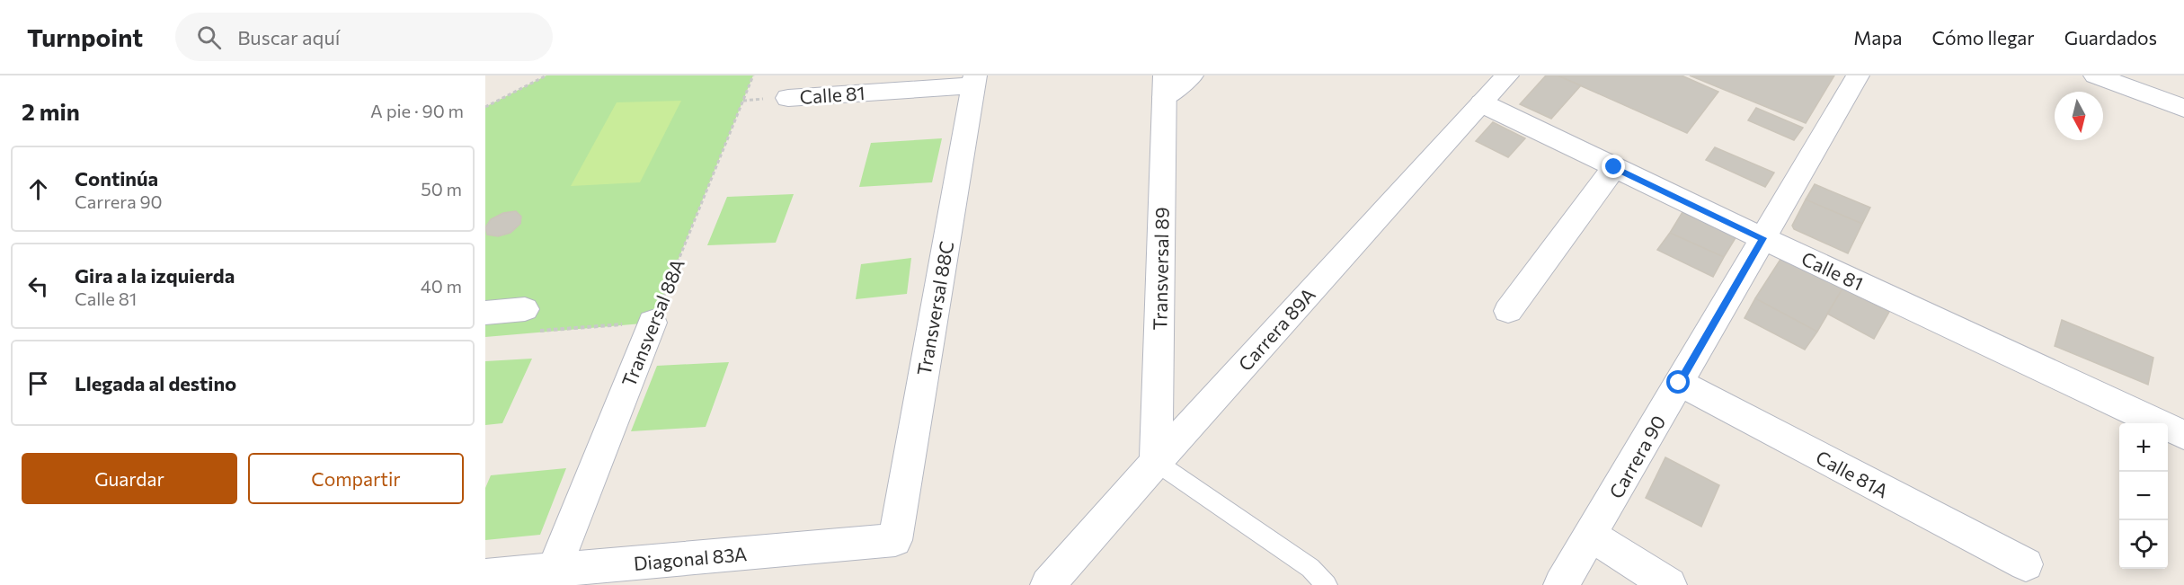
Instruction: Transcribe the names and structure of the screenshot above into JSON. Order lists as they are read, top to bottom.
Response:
{
  "streets": {
    "street": [
      "Calle 81",
      "Transversal 89",
      "Transversal 88C",
      "Transversal 88A",
      "Carrera 89A",
      "Carrera 90",
      "Calle 81A",
      "Diagonal 83A"
    ]
  },
  "crossings": [
    ["Calle 81", "Transversal 88C"],
    ["Calle 81", "Carrera 89A"],
    ["Calle 81", "Carrera 90"],
    ["Transversal 89", "Carrera 89A"],
    ["Transversal 88C", "Diagonal 83A"],
    ["Transversal 88A", "Diagonal 83A"],
    ["Carrera 90", "Calle 81A"]
  ],
  "north": "bottom",
  "page": {
    "header": "Turnpoint",
    "search": "Buscar aquí",
    "nav": ["Mapa", "Cómo llegar", "Guardados"],
    "heading": ["2 min", "A pie · 90 m"],
    "list": [
      ["Continúa", "Carrera 90", "50 m"],
      ["Gira a la izquierda", "Calle 81", "40 m"],
      "Llegada al destino"
    ],
    "map_buttons": ["+", "−"],
    "buttons": ["Guardar", "Compartir"]
  }
}
